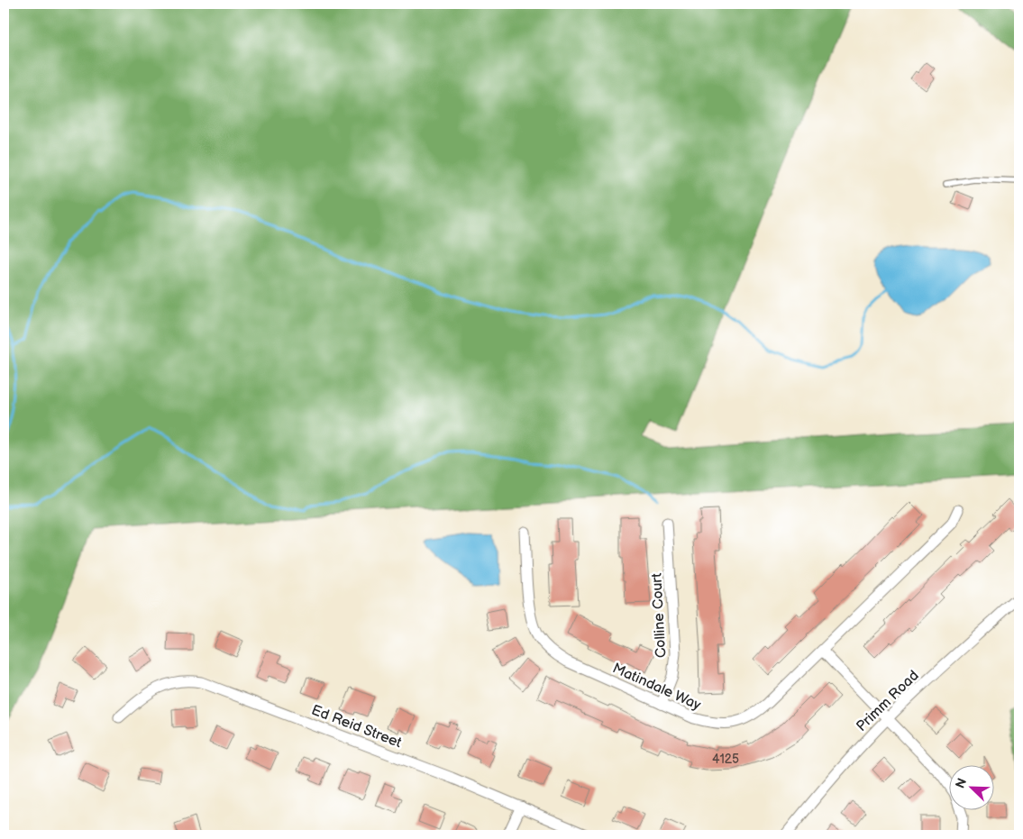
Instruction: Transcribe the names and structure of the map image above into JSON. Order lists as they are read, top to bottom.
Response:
{
  "streets": {
    "street": [
      "Colline Court",
      "Matindale Way",
      "Primm Road",
      "Ed Reid Street"
    ]
  },
  "crossings": [
    ["Colline Court", "Matindale Way"]
  ],
  "house_numbers": ["4125"],
  "north": "top left"
}
